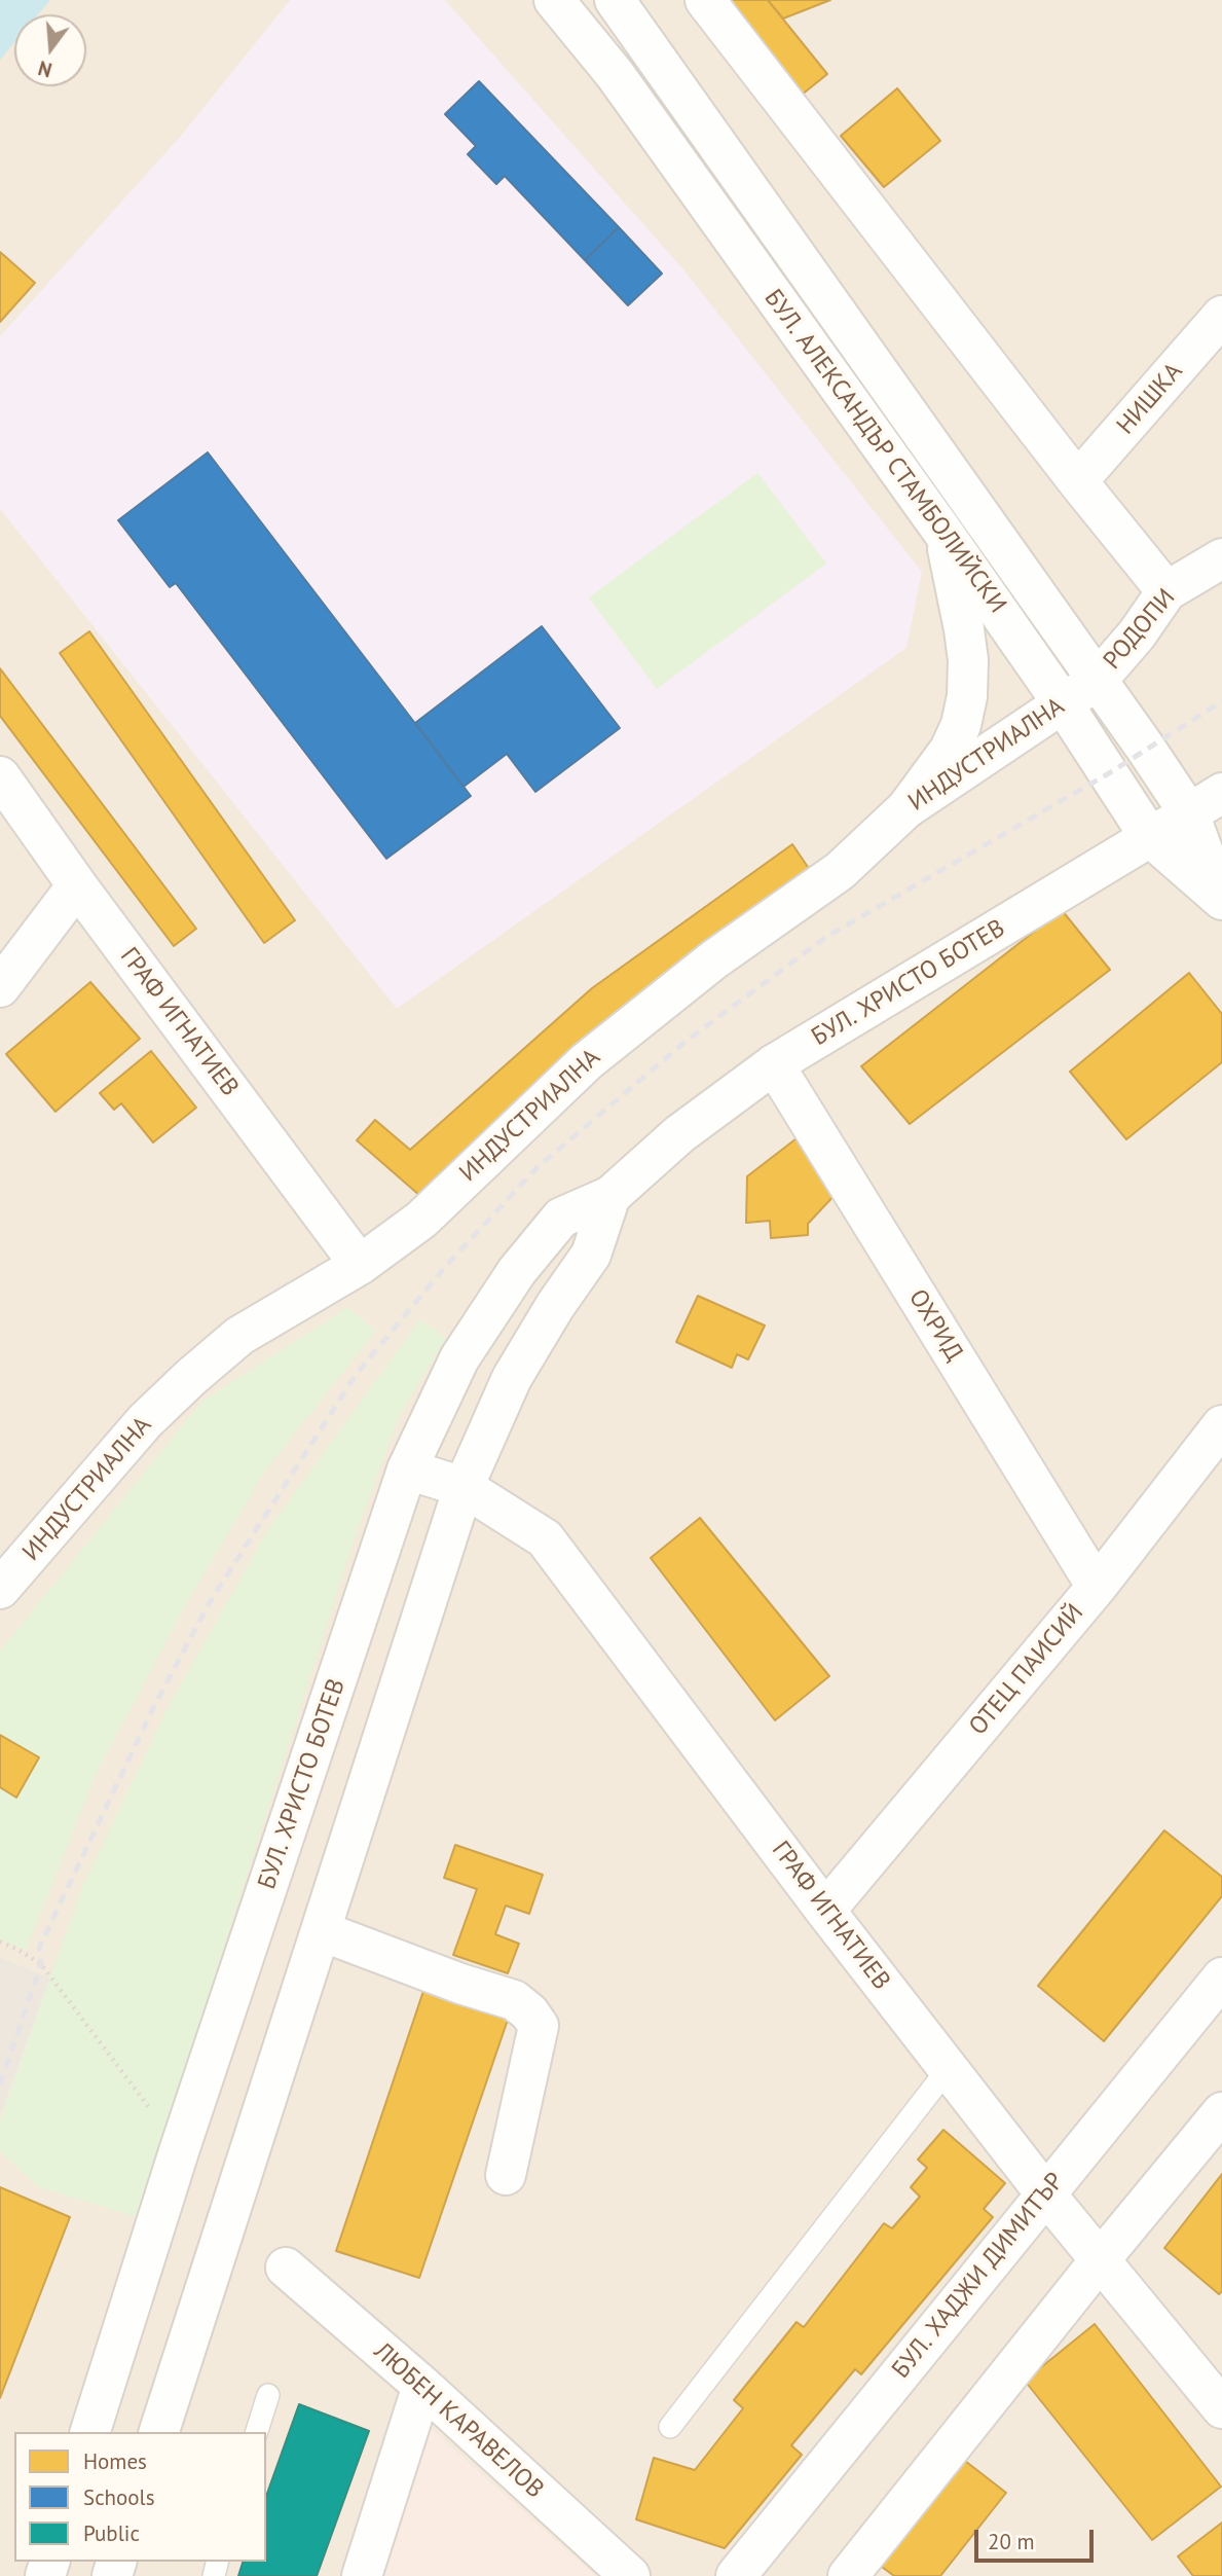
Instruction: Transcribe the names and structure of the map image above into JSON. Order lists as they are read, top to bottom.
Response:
{
  "streets": {
    "street": [
      "НИШКА",
      "БУЛ. АЛЕКСАНДЪР СТАМБОЛИЙСКИ",
      "РОДОПИ",
      "ИНДУСТРИАЛНА",
      "БУЛ. ХРИСТО БОТЕВ",
      "ГРАФ ИГНАТИЕВ",
      "ОХРИД",
      "ОТЕЦ ПАИСИЙ",
      "БУЛ. ХАДЖИ ДИМИТЪР",
      "ЛЮБЕН КАРАВЕЛОВ"
    ]
  },
  "crossings": [
    ["БУЛ. АЛЕКСАНДЪР СТАМБОЛИЙСКИ", "РОДОПИ"],
    ["БУЛ. АЛЕКСАНДЪР СТАМБОЛИЙСКИ", "ИНДУСТРИАЛНА"],
    ["БУЛ. АЛЕКСАНДЪР СТАМБОЛИЙСКИ", "БУЛ. ХРИСТО БОТЕВ"],
    ["РОДОПИ", "ИНДУСТРИАЛНА"],
    ["ИНДУСТРИАЛНА", "ГРАФ ИГНАТИЕВ"],
    ["БУЛ. ХРИСТО БОТЕВ", "ГРАФ ИГНАТИЕВ"],
    ["БУЛ. ХРИСТО БОТЕВ", "ОХРИД"],
    ["ГРАФ ИГНАТИЕВ", "ОТЕЦ ПАИСИЙ"],
    ["ГРАФ ИГНАТИЕВ", "БУЛ. ХАДЖИ ДИМИТЪР"],
    ["ОХРИД", "ОТЕЦ ПАИСИЙ"]
  ],
  "legend": ["Homes", "Schools", "Public"],
  "scale_bar": "20 m",
  "north": "bottom"
}
